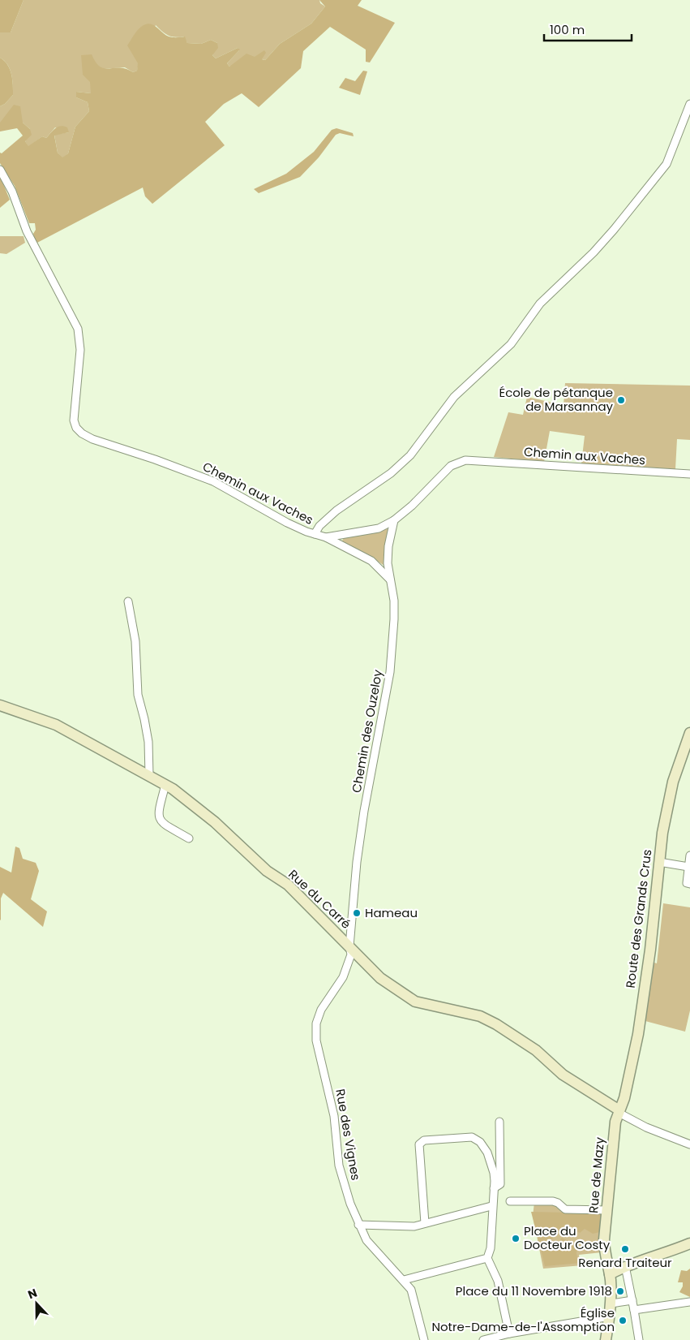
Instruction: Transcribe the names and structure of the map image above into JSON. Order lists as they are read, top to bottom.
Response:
{
  "streets": {
    "main road": ["Rue du Carré", "Route des Grands Crus", "Rue de Mazy"],
    "street": ["Chemin aux Vaches", "Chemin des Ouzeloy", "Rue des Vignes"]
  },
  "crossings": [
    ["Chemin aux Vaches", "Chemin des Ouzeloy"],
    ["Chemin des Ouzeloy", "Rue du Carré"],
    ["Chemin des Ouzeloy", "Rue des Vignes"],
    ["Rue du Carré", "Route des Grands Crus"],
    ["Rue du Carré", "Rue des Vignes"],
    ["Rue du Carré", "Rue de Mazy"],
    ["Route des Grands Crus", "Rue de Mazy"]
  ],
  "places": [
    "École de pétanque de Marsannay",
    "Hameau",
    "Place du Docteur Costy",
    "Renard Traiteur",
    "Place du 11 Novembre 1918",
    "Église Notre-Dame-de-l'Assomption"
  ],
  "scale_bar": "100 m",
  "north": "top"
}
